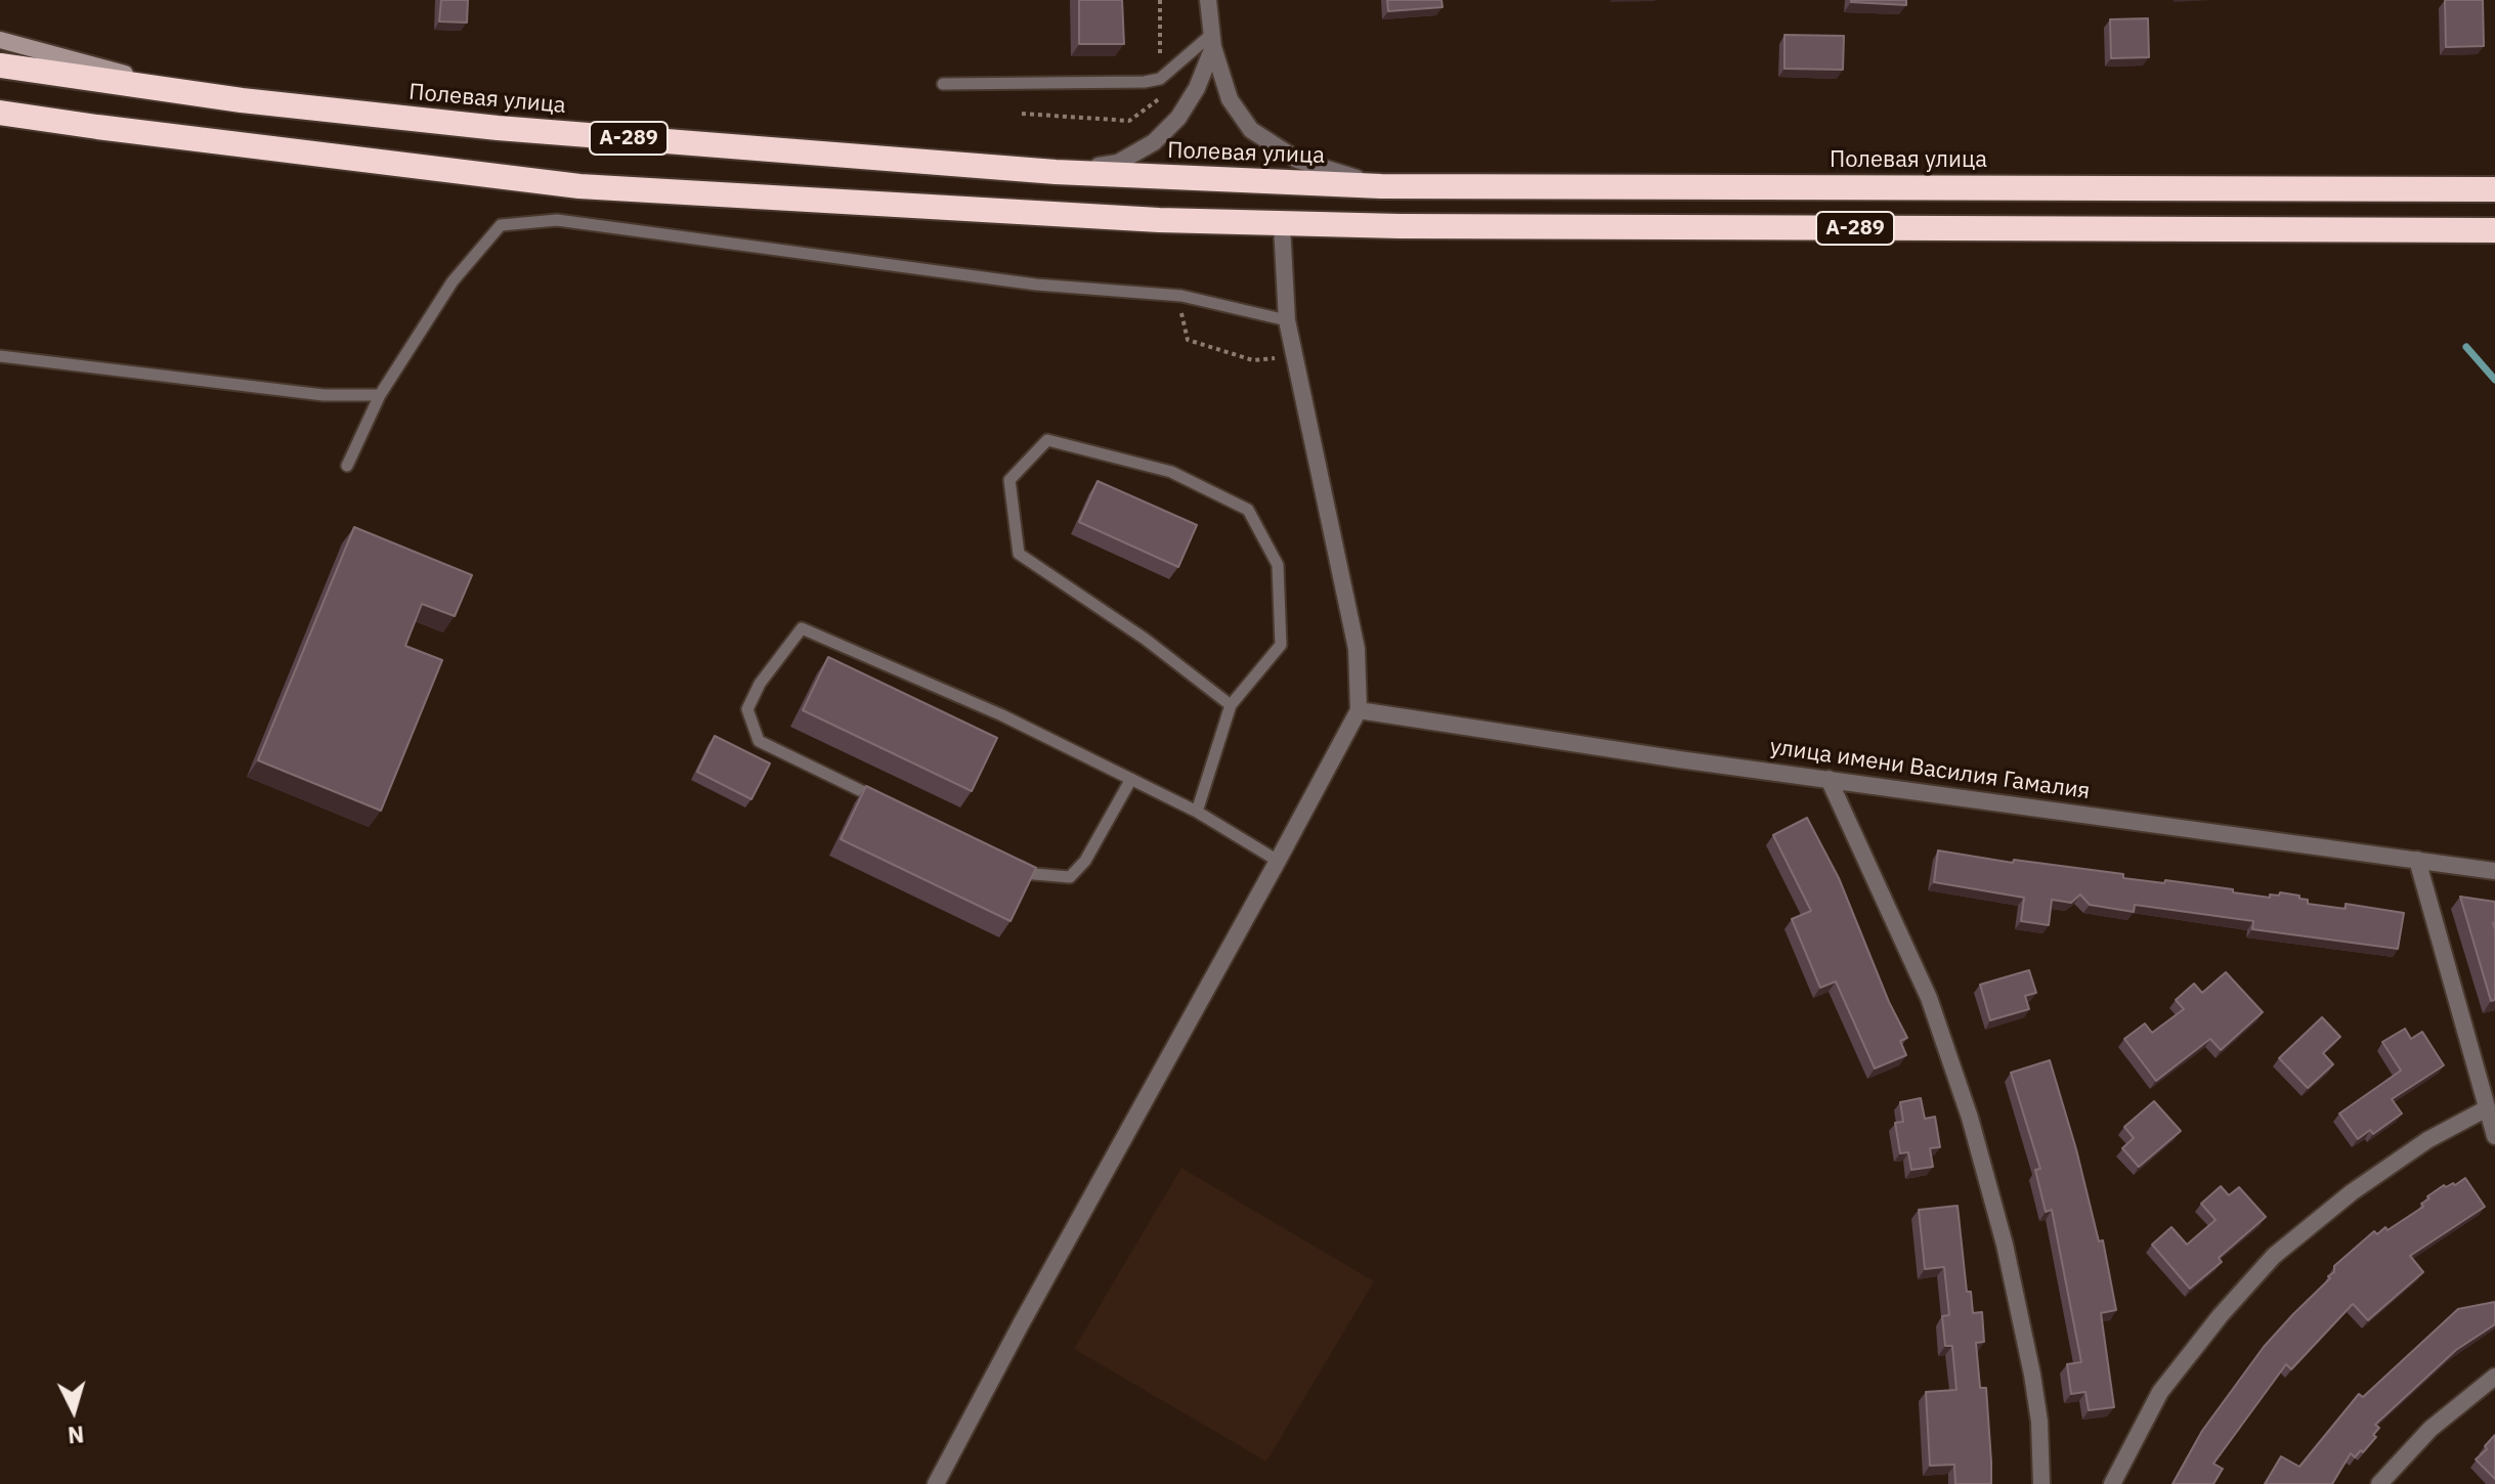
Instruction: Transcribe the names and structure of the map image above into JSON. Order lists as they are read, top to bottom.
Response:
{
  "streets": {
    "highway": ["Полевая улица", "А-289"],
    "street": ["улица имени Василия Гамалия"]
  },
  "crossings": [
    ["Полевая улица", "А-289"]
  ],
  "north": "bottom"
}
